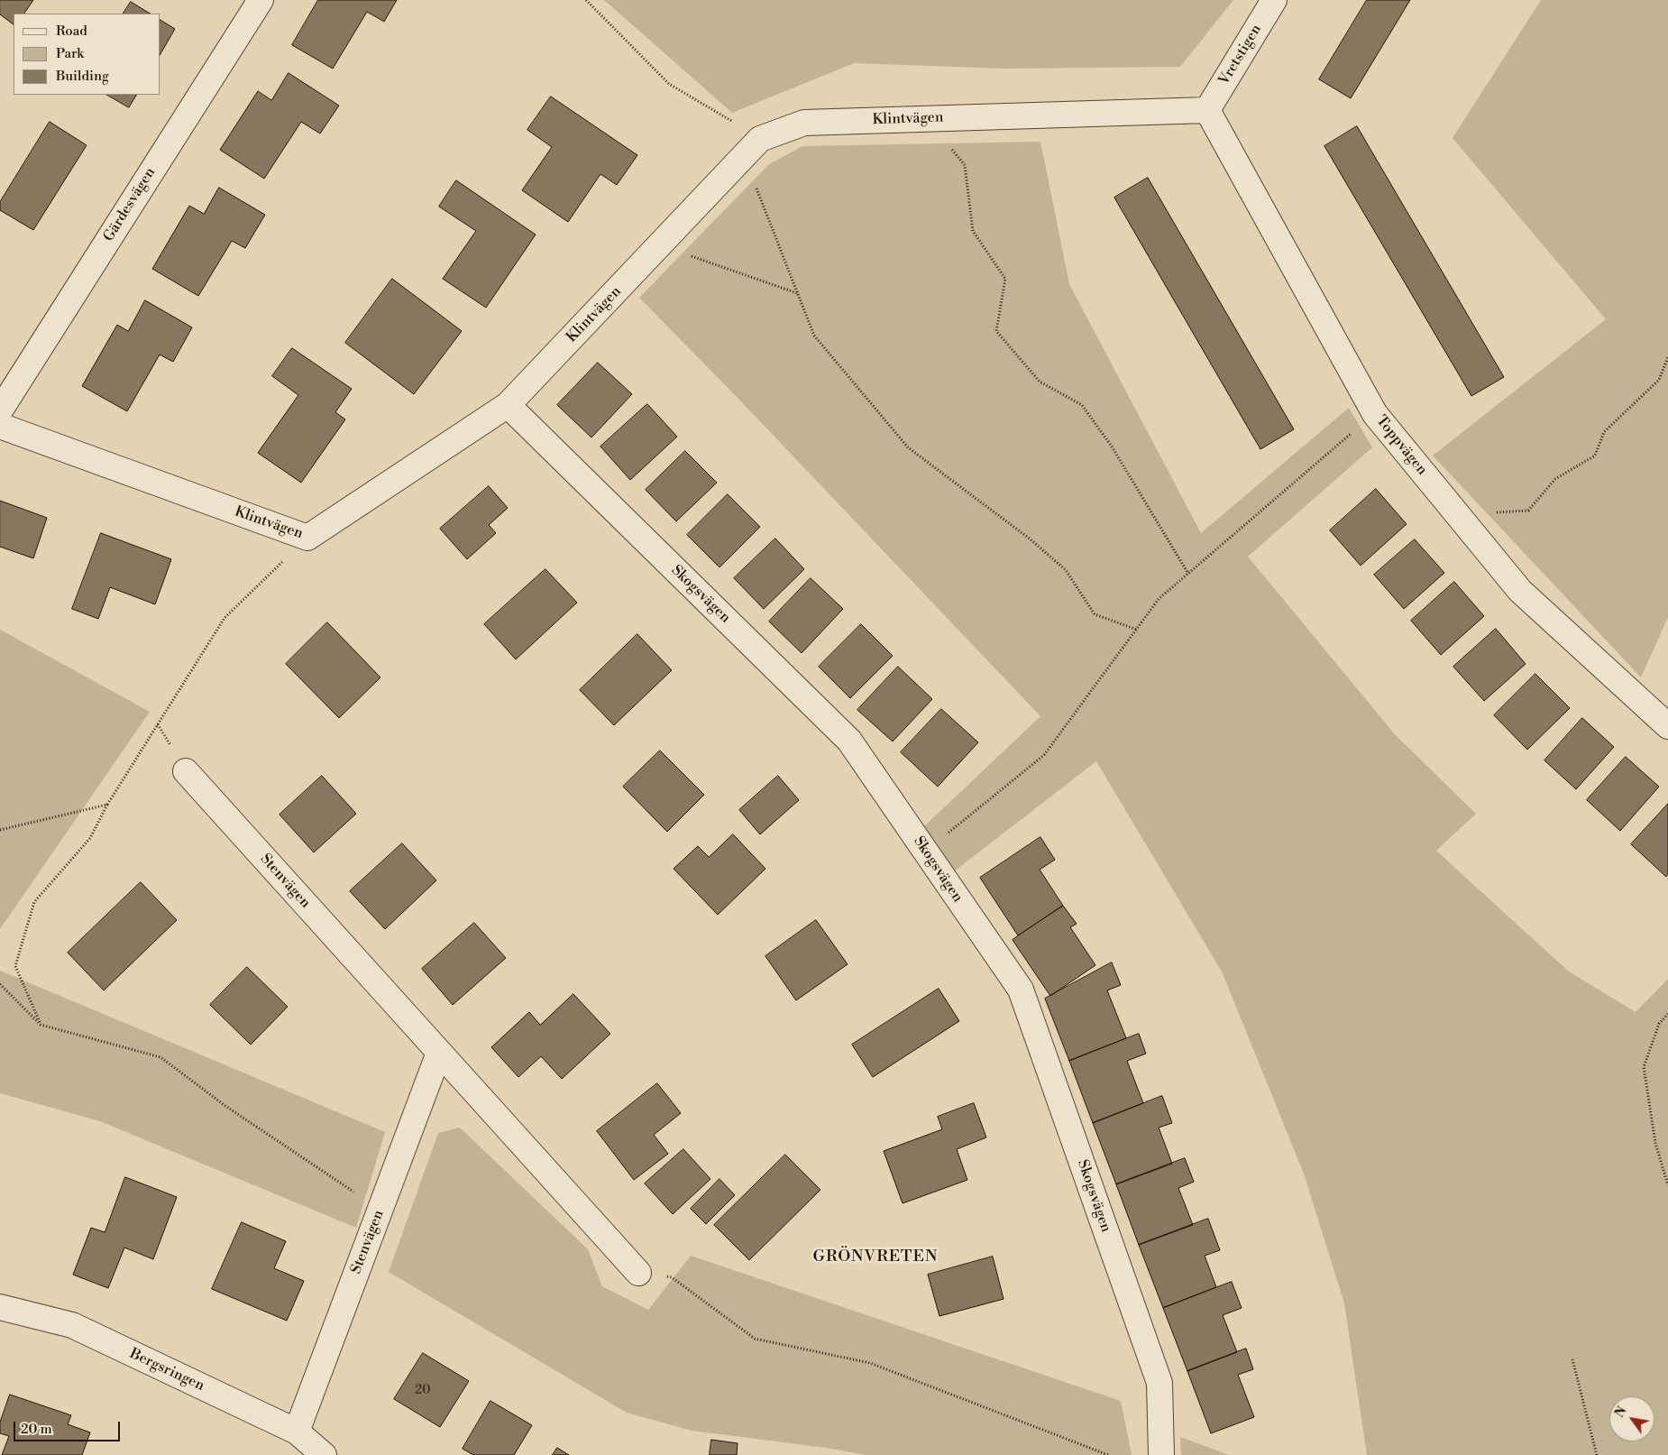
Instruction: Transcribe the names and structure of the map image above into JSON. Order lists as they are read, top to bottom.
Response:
{
  "streets": {
    "street": [
      "Vretstigen",
      "Klintvägen",
      "Gärdesvägen",
      "Toppvägen",
      "Skogsvägen",
      "Stenvägen",
      "Bergsringen"
    ]
  },
  "crossings": [
    ["Vretstigen", "Klintvägen"],
    ["Vretstigen", "Toppvägen"],
    ["Klintvägen", "Toppvägen"],
    ["Klintvägen", "Skogsvägen"],
    ["Stenvägen", "Bergsringen"]
  ],
  "districts": ["GRÖNVRETEN"],
  "house_numbers": ["20"],
  "legend": ["Road", "Park", "Building"],
  "scale_bar": "20 m",
  "north": "top left"
}
